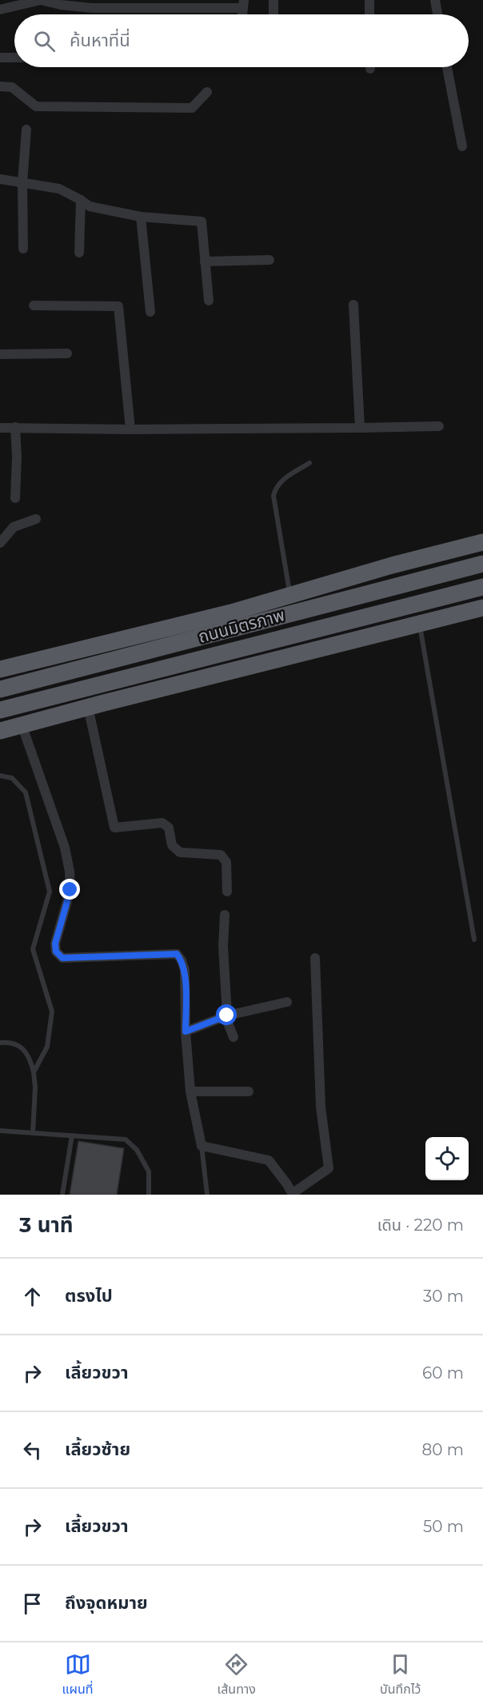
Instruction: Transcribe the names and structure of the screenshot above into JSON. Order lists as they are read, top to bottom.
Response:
{
  "streets": {
    "highway": ["ถนนมิตรภาพ"]
  },
  "page": {
    "search": "ค้นหาที่นี่",
    "heading": ["3 นาที", "เดิน · 220 m"],
    "list": [
      ["ตรงไป", "30 m"],
      ["เลี้ยวขวา", "60 m"],
      ["เลี้ยวซ้าย", "80 m"],
      ["เลี้ยวขวา", "50 m"],
      "ถึงจุดหมาย"
    ],
    "nav": ["แผนที่", "เส้นทาง", "บันทึกไว้"]
  }
}
